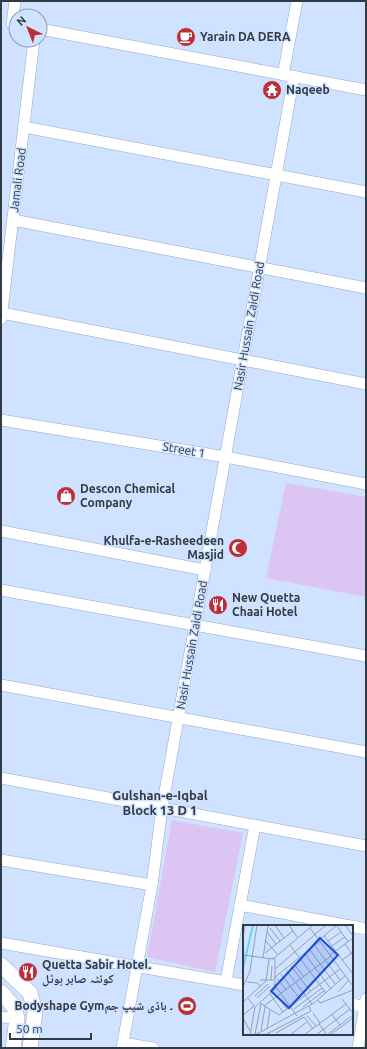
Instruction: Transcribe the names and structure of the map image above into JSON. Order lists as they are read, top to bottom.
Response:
{
  "streets": {
    "street": ["Jamali Road", "Nasir Hussain Zaidi Road", "Street 1"]
  },
  "crossings": [
    ["Nasir Hussain Zaidi Road", "Street 1"]
  ],
  "districts": ["Gulshan-e-Iqbal Block 13 D 1"],
  "places": {
    "cafe": ["Yarain DA DERA"],
    "temple": ["Naqeeb"],
    "shop": ["Descon Chemical Company"],
    "mosque": ["Khulfa-e-Rasheedeen Masjid"],
    "restaurant": ["New Quetta Chaai Hotel", "Quetta Sabir Hotel۔ کوئٹہ صابر ہوٹل"],
    "sports": ["Bodyshape Gym۔ باڈی شیپ جم"]
  },
  "scale_bar": "50 m",
  "north": "top left"
}
